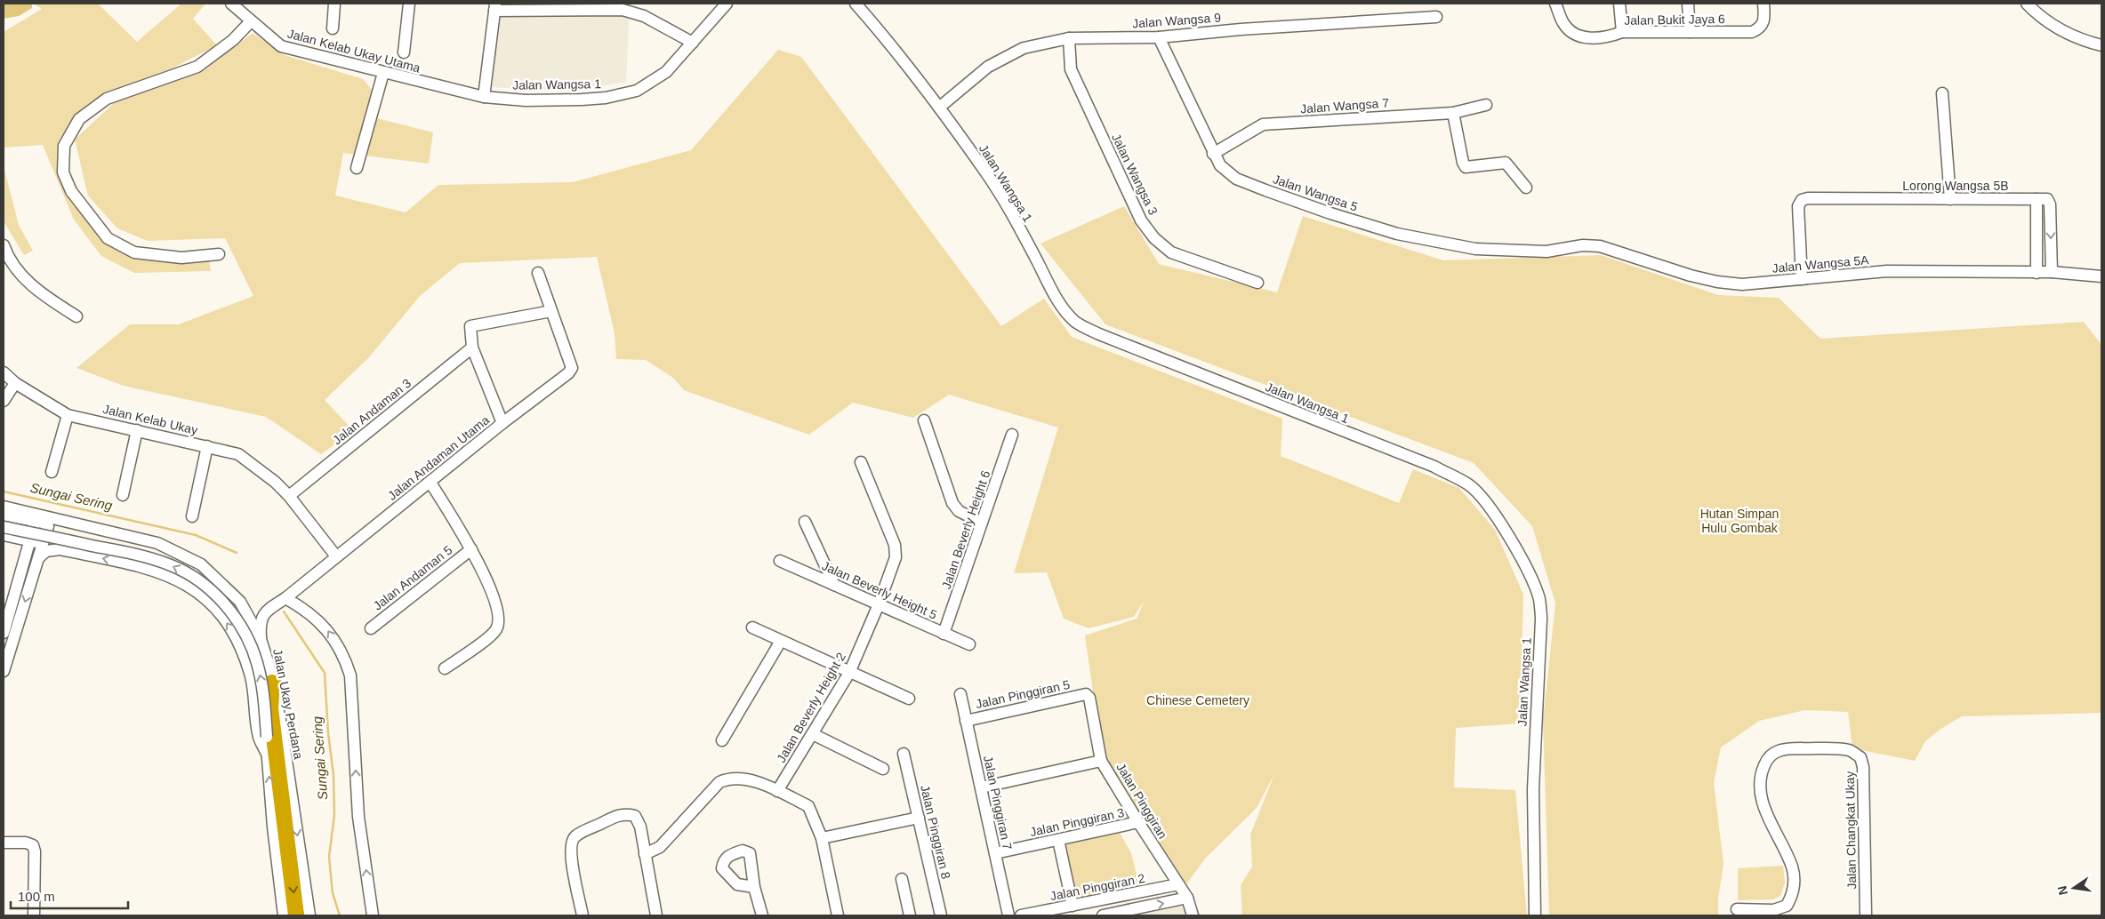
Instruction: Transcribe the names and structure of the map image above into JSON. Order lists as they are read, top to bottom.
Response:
{
  "streets": {
    "street": [
      "Jalan Bukit Jaya 6",
      "Jalan Wangsa 9",
      "Jalan Kelab Ukay Utama",
      "Jalan Wangsa 1",
      "Jalan Wangsa 7",
      "Jalan Wangsa 3",
      "Lorong Wangsa 5B",
      "Jalan Wangsa 5",
      "Jalan Wangsa 5A",
      "Jalan Andaman 3",
      "Jalan Kelab Ukay",
      "Jalan Andaman Utama",
      "Jalan Beverly Height 6",
      "Jalan Andaman 5",
      "Jalan Beverly Height 5",
      "Jalan Pinggiran 5",
      "Jalan Ukay Perdana",
      "Jalan Beverly Height 2",
      "Jalan Pinggiran",
      "Jalan Pinggiran 7",
      "Jalan Pinggiran 3",
      "Jalan Changkat Ukay",
      "Jalan Pinggiran 8",
      "Jalan Pinggiran 2"
    ]
  },
  "crossings": [
    ["Jalan Wangsa 9", "Jalan Wangsa 1"],
    ["Jalan Wangsa 9", "Jalan Wangsa 3"],
    ["Jalan Wangsa 9", "Jalan Wangsa 5"],
    ["Jalan Kelab Ukay Utama", "Jalan Wangsa 1"],
    ["Jalan Wangsa 7", "Jalan Wangsa 5"],
    ["Lorong Wangsa 5B", "Jalan Wangsa 5A"],
    ["Jalan Wangsa 5", "Jalan Wangsa 5A"],
    ["Jalan Andaman 3", "Jalan Kelab Ukay"],
    ["Jalan Andaman 3", "Jalan Andaman Utama"],
    ["Jalan Kelab Ukay", "Jalan Andaman Utama"],
    ["Jalan Beverly Height 6", "Jalan Beverly Height 5"],
    ["Jalan Beverly Height 5", "Jalan Beverly Height 2"],
    ["Jalan Pinggiran 5", "Jalan Pinggiran"],
    ["Jalan Pinggiran 5", "Jalan Pinggiran 7"],
    ["Jalan Pinggiran", "Jalan Pinggiran 3"],
    ["Jalan Pinggiran", "Jalan Pinggiran 2"],
    ["Jalan Pinggiran 7", "Jalan Pinggiran 3"]
  ],
  "water": ["Sungai Sering"],
  "parks": ["Hutan Simpan Hulu Gombak", "Chinese Cemetery"],
  "scale_bar": "100 m",
  "north": "left"
}
